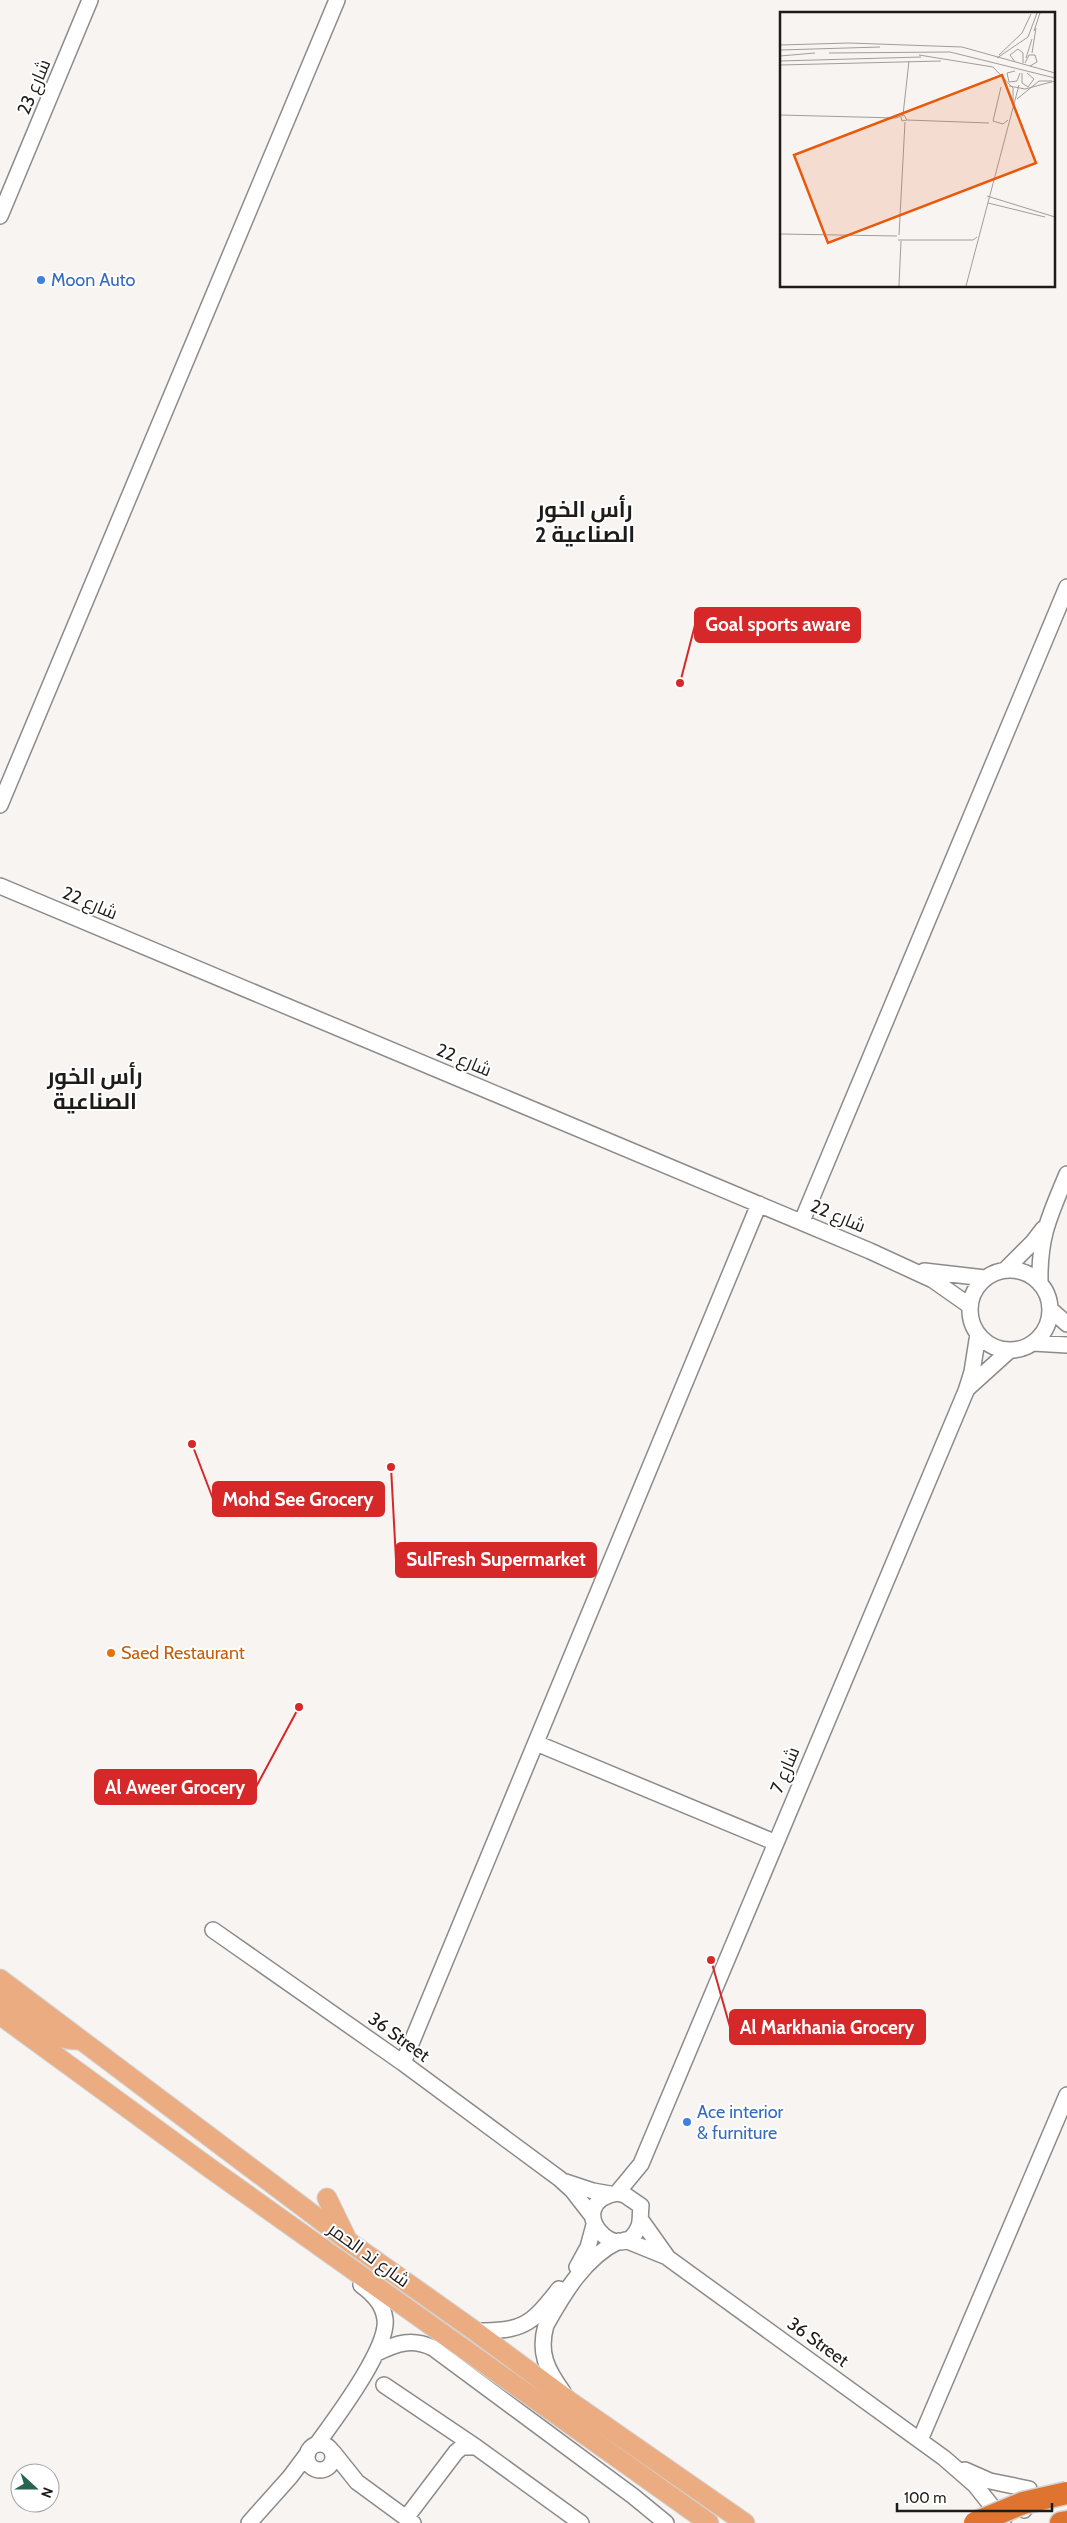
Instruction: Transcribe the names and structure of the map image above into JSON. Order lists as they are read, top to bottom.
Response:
{
  "streets": {
    "main road": ["شارع ند الحمر"],
    "street": [
      "شارع 23",
      "شارع 22",
      "شارع 7",
      "36 Street"
    ]
  },
  "crossings": [
    ["شارع 22", "شارع 7"],
    ["شارع 7", "36 Street"]
  ],
  "districts": ["رأس الخور الصناعية 2", "رأس الخور الصناعية"],
  "places": [
    "Moon Auto",
    "Goal sports aware",
    "Mohd See Grocery",
    "SulFresh Supermarket",
    "Saed Restaurant",
    "Al Aweer Grocery",
    "Al Markhania Grocery",
    "Ace interior & furniture"
  ],
  "scale_bar": "100 m",
  "north": "right"
}
